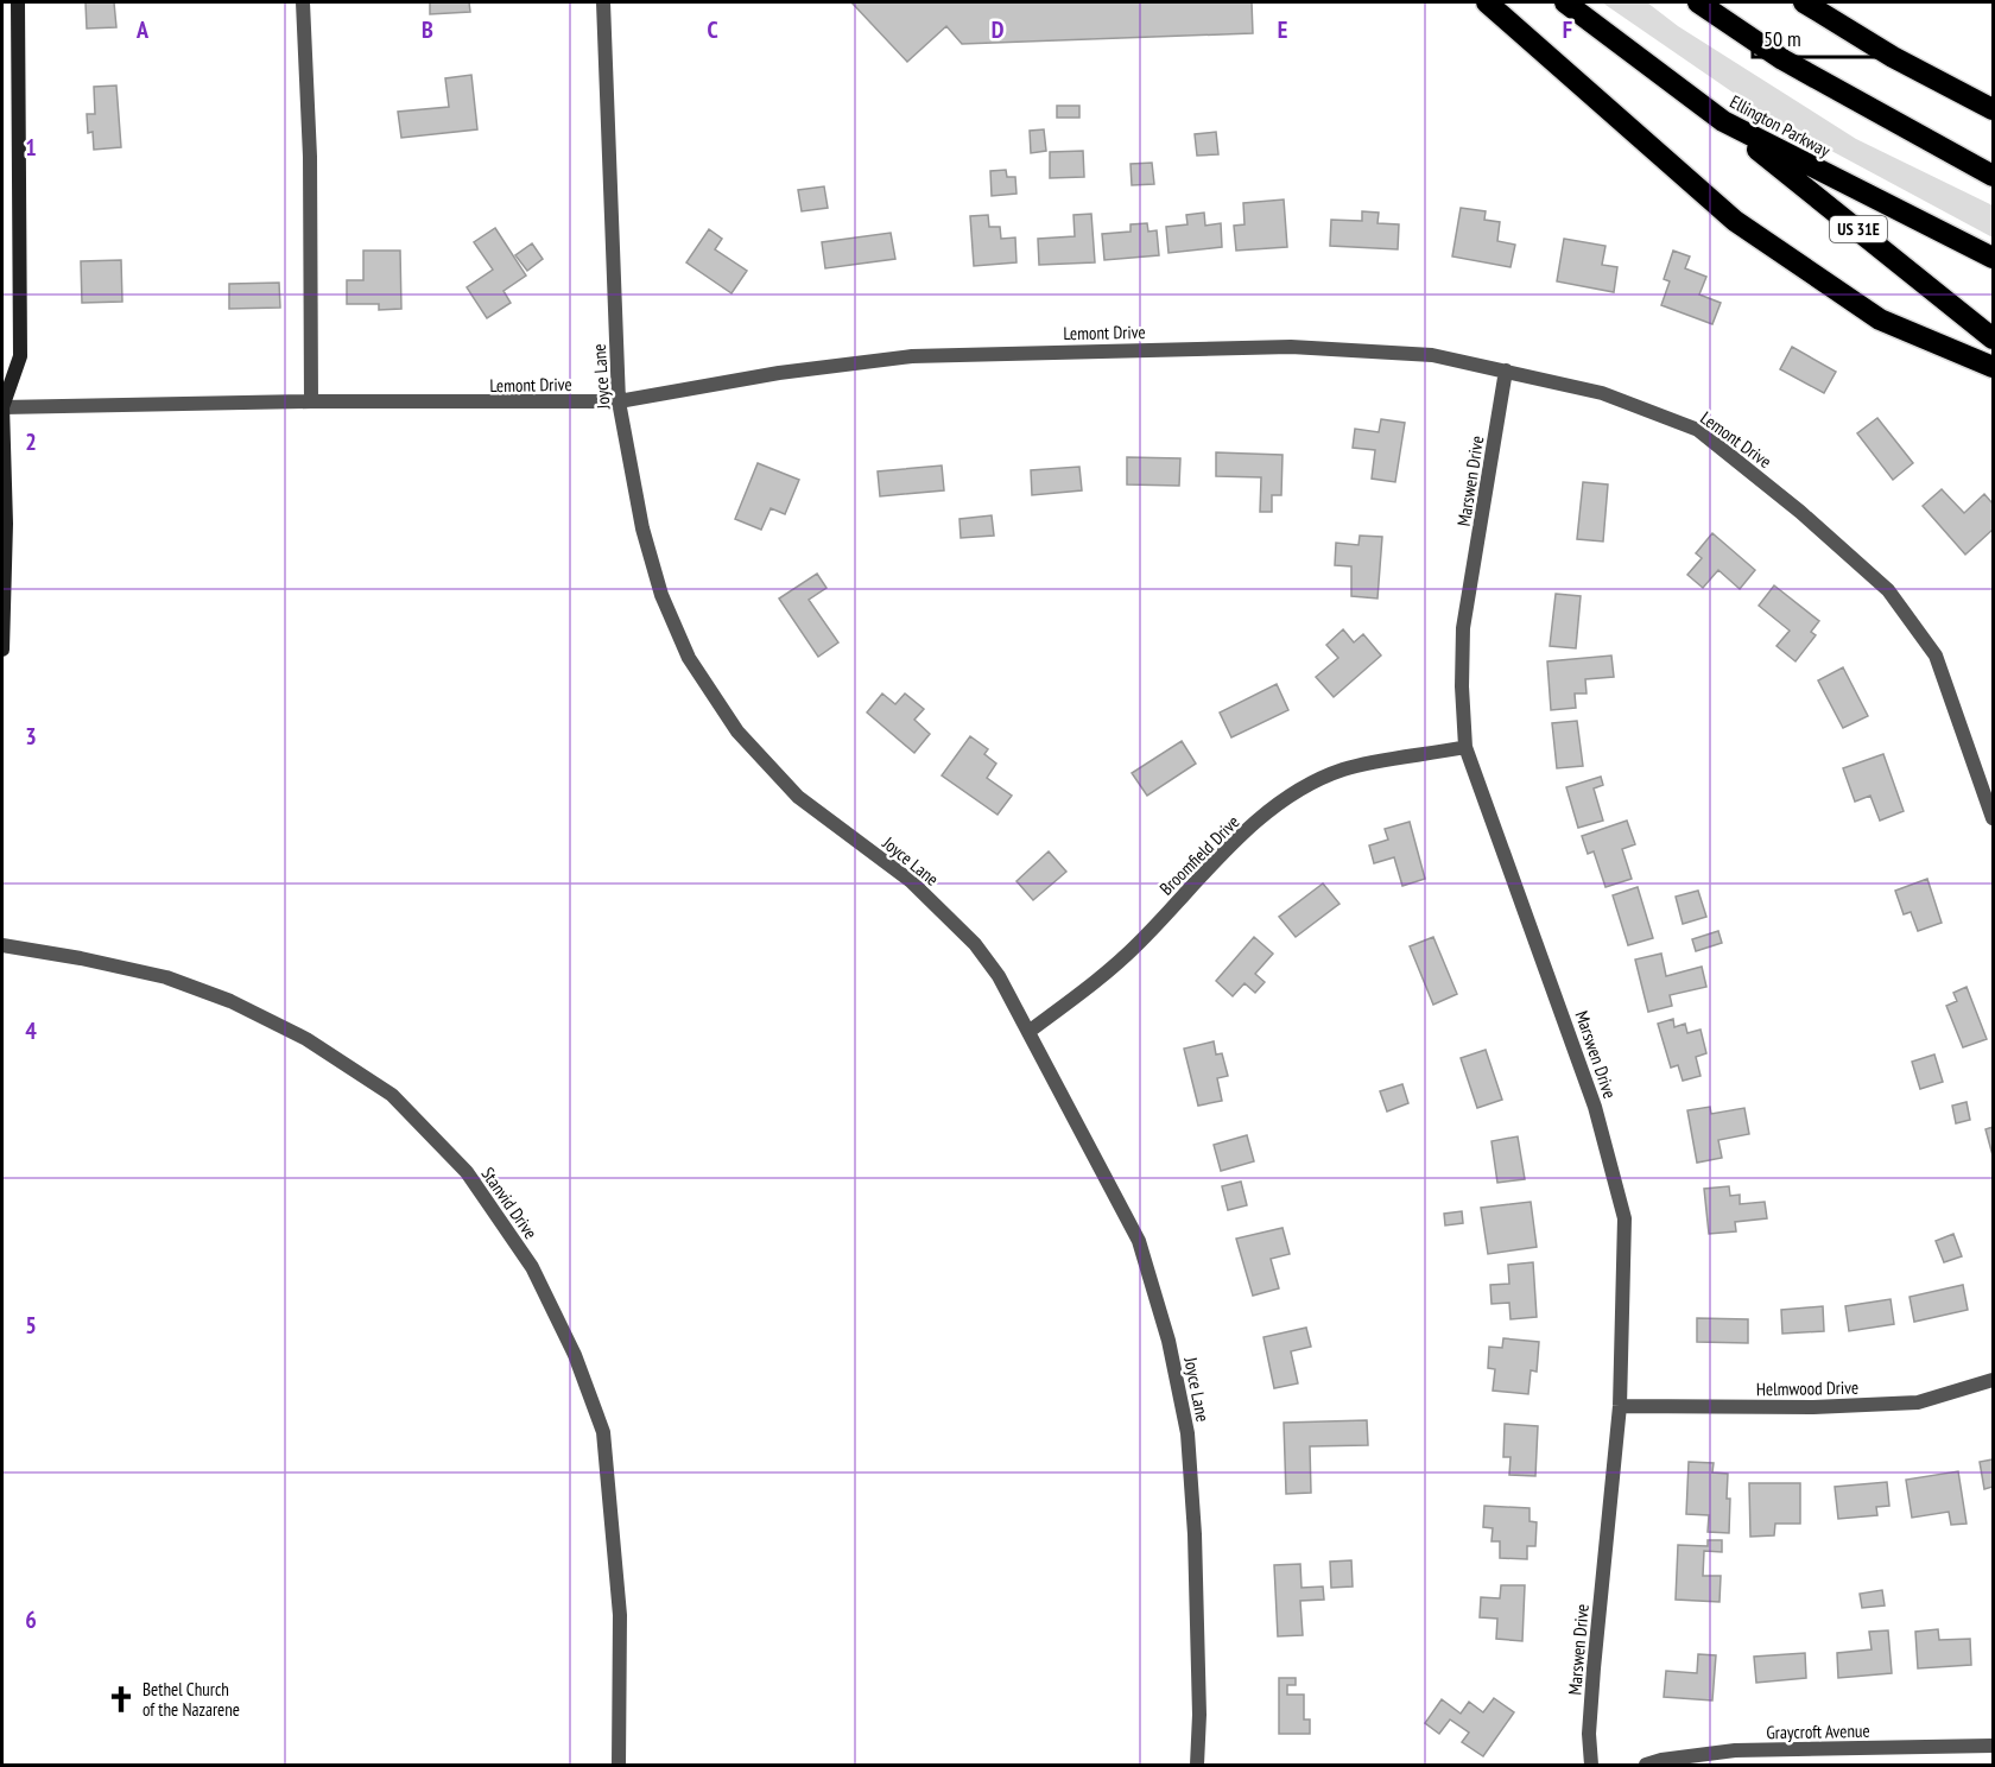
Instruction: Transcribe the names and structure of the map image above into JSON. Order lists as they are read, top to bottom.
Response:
{
  "streets": {
    "highway": ["Ellington Parkway", "US 31E"],
    "street": [
      "Lemont Drive",
      "Joyce Lane",
      "Marswen Drive",
      "Broomfield Drive",
      "Stanvid Drive",
      "Helmwood Drive",
      "Graycroft Avenue"
    ]
  },
  "crossings": [
    ["Ellington Parkway", "US 31E"],
    ["Lemont Drive", "Joyce Lane"],
    ["Lemont Drive", "Marswen Drive"],
    ["Joyce Lane", "Broomfield Drive"],
    ["Marswen Drive", "Broomfield Drive"],
    ["Marswen Drive", "Helmwood Drive"]
  ],
  "places": {
    "church": ["Bethel Church of the Nazarene"]
  },
  "scale_bar": "50 m",
  "grid": {
    "columns": [
      "A",
      "B",
      "C",
      "D",
      "E",
      "F"
    ],
    "rows": [
      "1",
      "2",
      "3",
      "4",
      "5",
      "6"
    ]
  }
}
